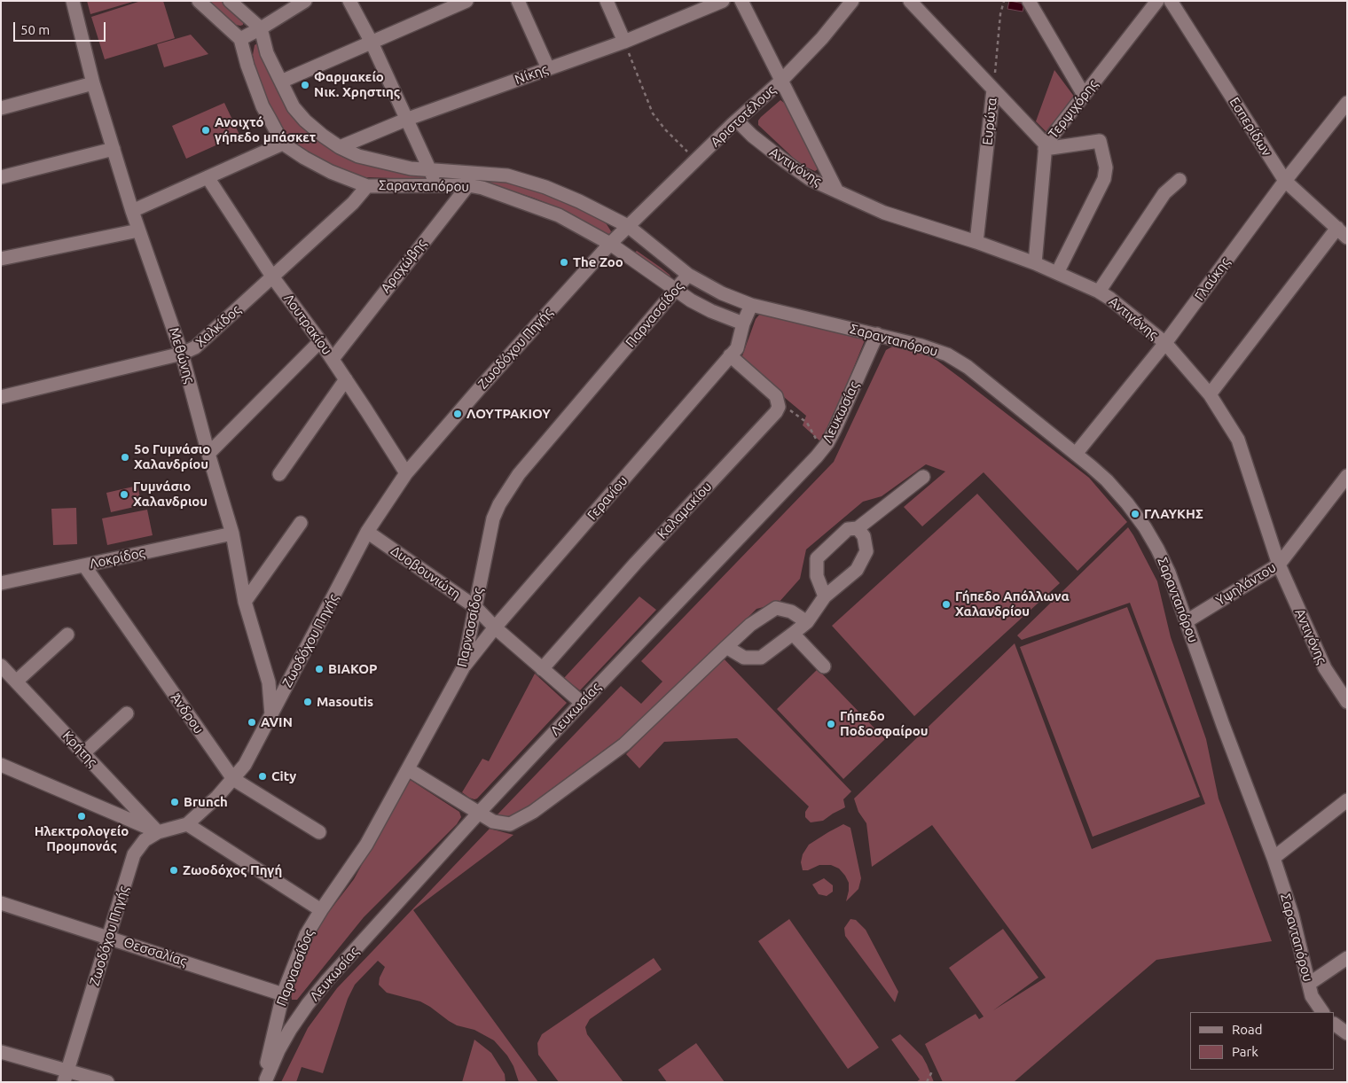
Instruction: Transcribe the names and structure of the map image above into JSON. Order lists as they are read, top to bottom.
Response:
{
  "streets": {
    "street": [
      "Νίκης",
      "Τερψιχόρης",
      "Αριστοτέλους",
      "Ευρώτα",
      "Εσπερίδων",
      "Αντιγόνης",
      "Σαρανταπόρου",
      "Αραχώβης",
      "Γλαύκης",
      "Παρνασσίδος",
      "Λουτρακίου",
      "Χαλκίδος",
      "Ζωοδόχου Πηγής",
      "Μεθώνης",
      "Λευκωσίας",
      "Γερανίου",
      "Καλαμακίου",
      "Λοκρίδος",
      "Δυοβουνιώτη",
      "Υψηλάντου",
      "Άνδρου",
      "Κρήτης",
      "Θεσσαλίας"
    ]
  },
  "crossings": [
    ["Νίκης", "Σαρανταπόρου"],
    ["Τερψιχόρης", "Αντιγόνης"],
    ["Αριστοτέλους", "Αντιγόνης"],
    ["Αριστοτέλους", "Σαρανταπόρου"],
    ["Αριστοτέλους", "Ζωοδόχου Πηγής"],
    ["Ευρώτα", "Αντιγόνης"],
    ["Εσπερίδων", "Γλαύκης"],
    ["Αντιγόνης", "Γλαύκης"],
    ["Αντιγόνης", "Υψηλάντου"],
    ["Σαρανταπόρου", "Αραχώβης"],
    ["Σαρανταπόρου", "Γλαύκης"],
    ["Σαρανταπόρου", "Παρνασσίδος"],
    ["Σαρανταπόρου", "Χαλκίδος"],
    ["Σαρανταπόρου", "Ζωοδόχου Πηγής"],
    ["Σαρανταπόρου", "Λευκωσίας"],
    ["Σαρανταπόρου", "Γερανίου"],
    ["Σαρανταπόρου", "Υψηλάντου"],
    ["Αραχώβης", "Λουτρακίου"],
    ["Παρνασσίδος", "Λευκωσίας"],
    ["Παρνασσίδος", "Γερανίου"],
    ["Παρνασσίδος", "Δυοβουνιώτη"],
    ["Παρνασσίδος", "Θεσσαλίας"],
    ["Λουτρακίου", "Χαλκίδος"],
    ["Λουτρακίου", "Ζωοδόχου Πηγής"],
    ["Χαλκίδος", "Μεθώνης"],
    ["Ζωοδόχου Πηγής", "Μεθώνης"],
    ["Ζωοδόχου Πηγής", "Δυοβουνιώτη"],
    ["Ζωοδόχου Πηγής", "Άνδρου"],
    ["Ζωοδόχου Πηγής", "Κρήτης"],
    ["Ζωοδόχου Πηγής", "Θεσσαλίας"],
    ["Μεθώνης", "Λοκρίδος"],
    ["Λευκωσίας", "Δυοβουνιώτη"],
    ["Γερανίου", "Δυοβουνιώτη"],
    ["Καλαμακίου", "Δυοβουνιώτη"],
    ["Λοκρίδος", "Άνδρου"]
  ],
  "places": [
    "Φαρμακείο Νικ. Χρηστιης",
    "Ανοιχτό γήπεδο μπάσκετ",
    "The Zoo",
    "ΛΟΥΤΡΑΚΙΟΥ",
    "5ο Γυμνάσιο Χαλανδρίου",
    "Γυμνάσιο Χαλανδριου",
    "ΓΛΑΥΚΗΣ",
    "Γήπεδο Απόλλωνα Χαλανδρίου",
    "ΒΙΑΚΟΡ",
    "Masoutis",
    "AVIN",
    "Γήπεδο Ποδοσφαίρου",
    "City",
    "Brunch",
    "Ηλεκτρολογείο Προμπονάς",
    "Ζωοδόχος Πηγή"
  ],
  "legend": ["Road", "Park"],
  "scale_bar": "50 m"
}
